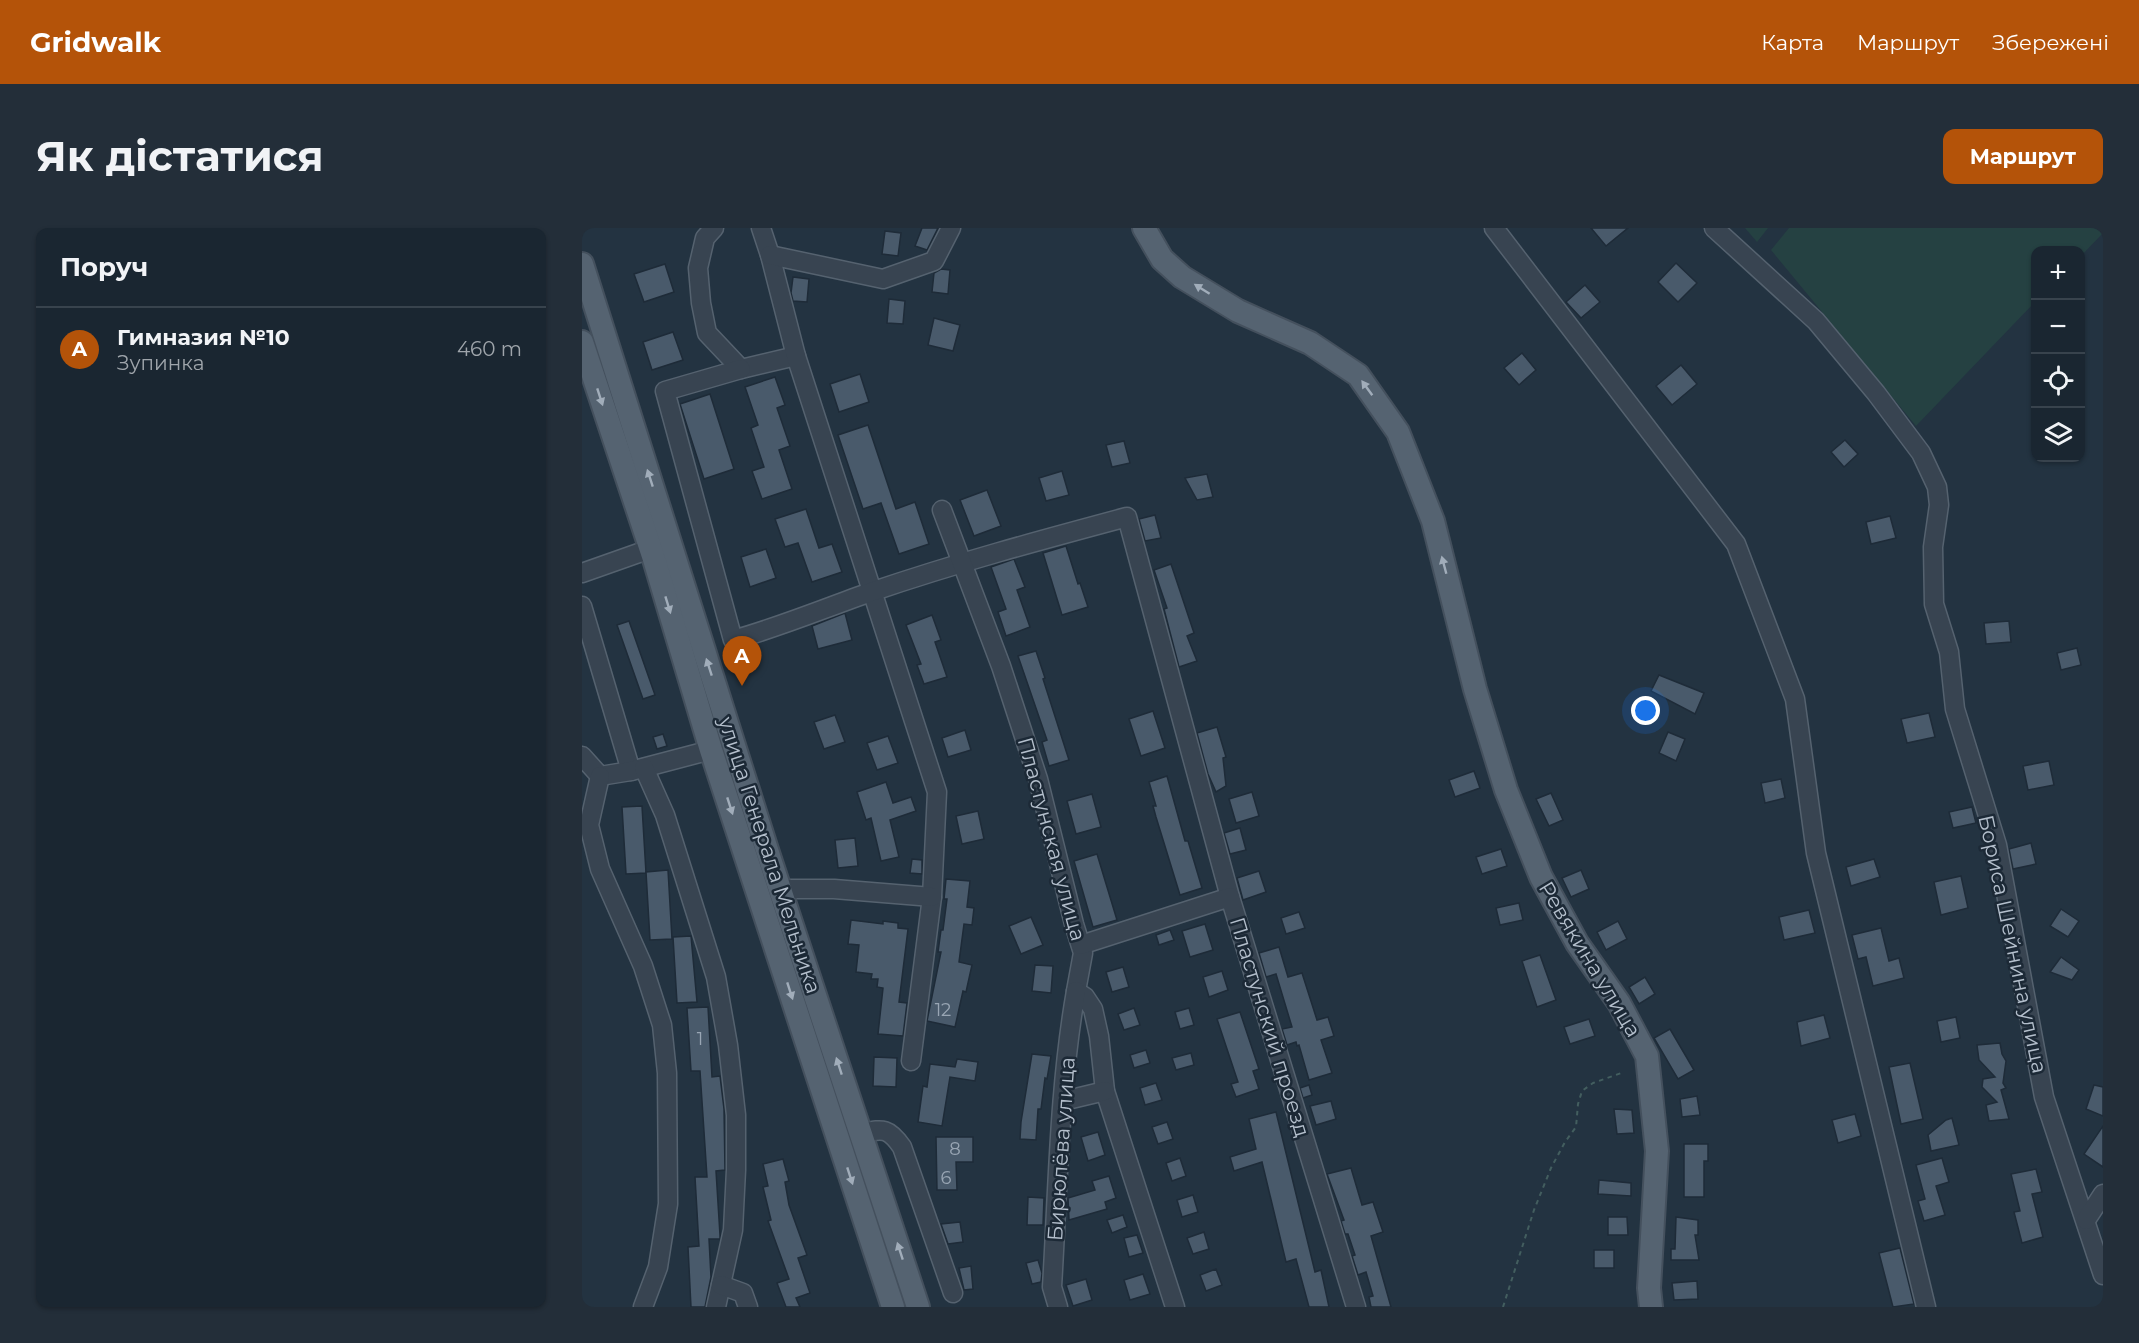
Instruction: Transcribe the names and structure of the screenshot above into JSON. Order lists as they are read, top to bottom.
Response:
{
  "streets": {
    "main road": ["улица Генерала Мельника", "Ревякина улица"],
    "street": [
      "Пластунская улица",
      "Бориса Шейнина улица",
      "Пластунский проезд",
      "Бирюлёва улица"
    ]
  },
  "crossings": [
    ["Пластунская улица", "Пластунский проезд"],
    ["Пластунская улица", "Бирюлёва улица"]
  ],
  "one_way": ["Ревякина улица"],
  "house_numbers": [
    "12",
    "1",
    "8",
    "6"
  ],
  "page": {
    "header": "Gridwalk",
    "nav": ["Карта", "Маршрут", "Збережені"],
    "buttons": "Маршрут",
    "title": "Як дістатися",
    "heading": "Поруч",
    "map_buttons": ["+", "−"],
    "list": [
      {
        "mark": "A",
        "name": "Гимназия №10",
        "note": "Зупинка",
        "value": "460 m"
      }
    ],
    "pins": "A"
  }
}
